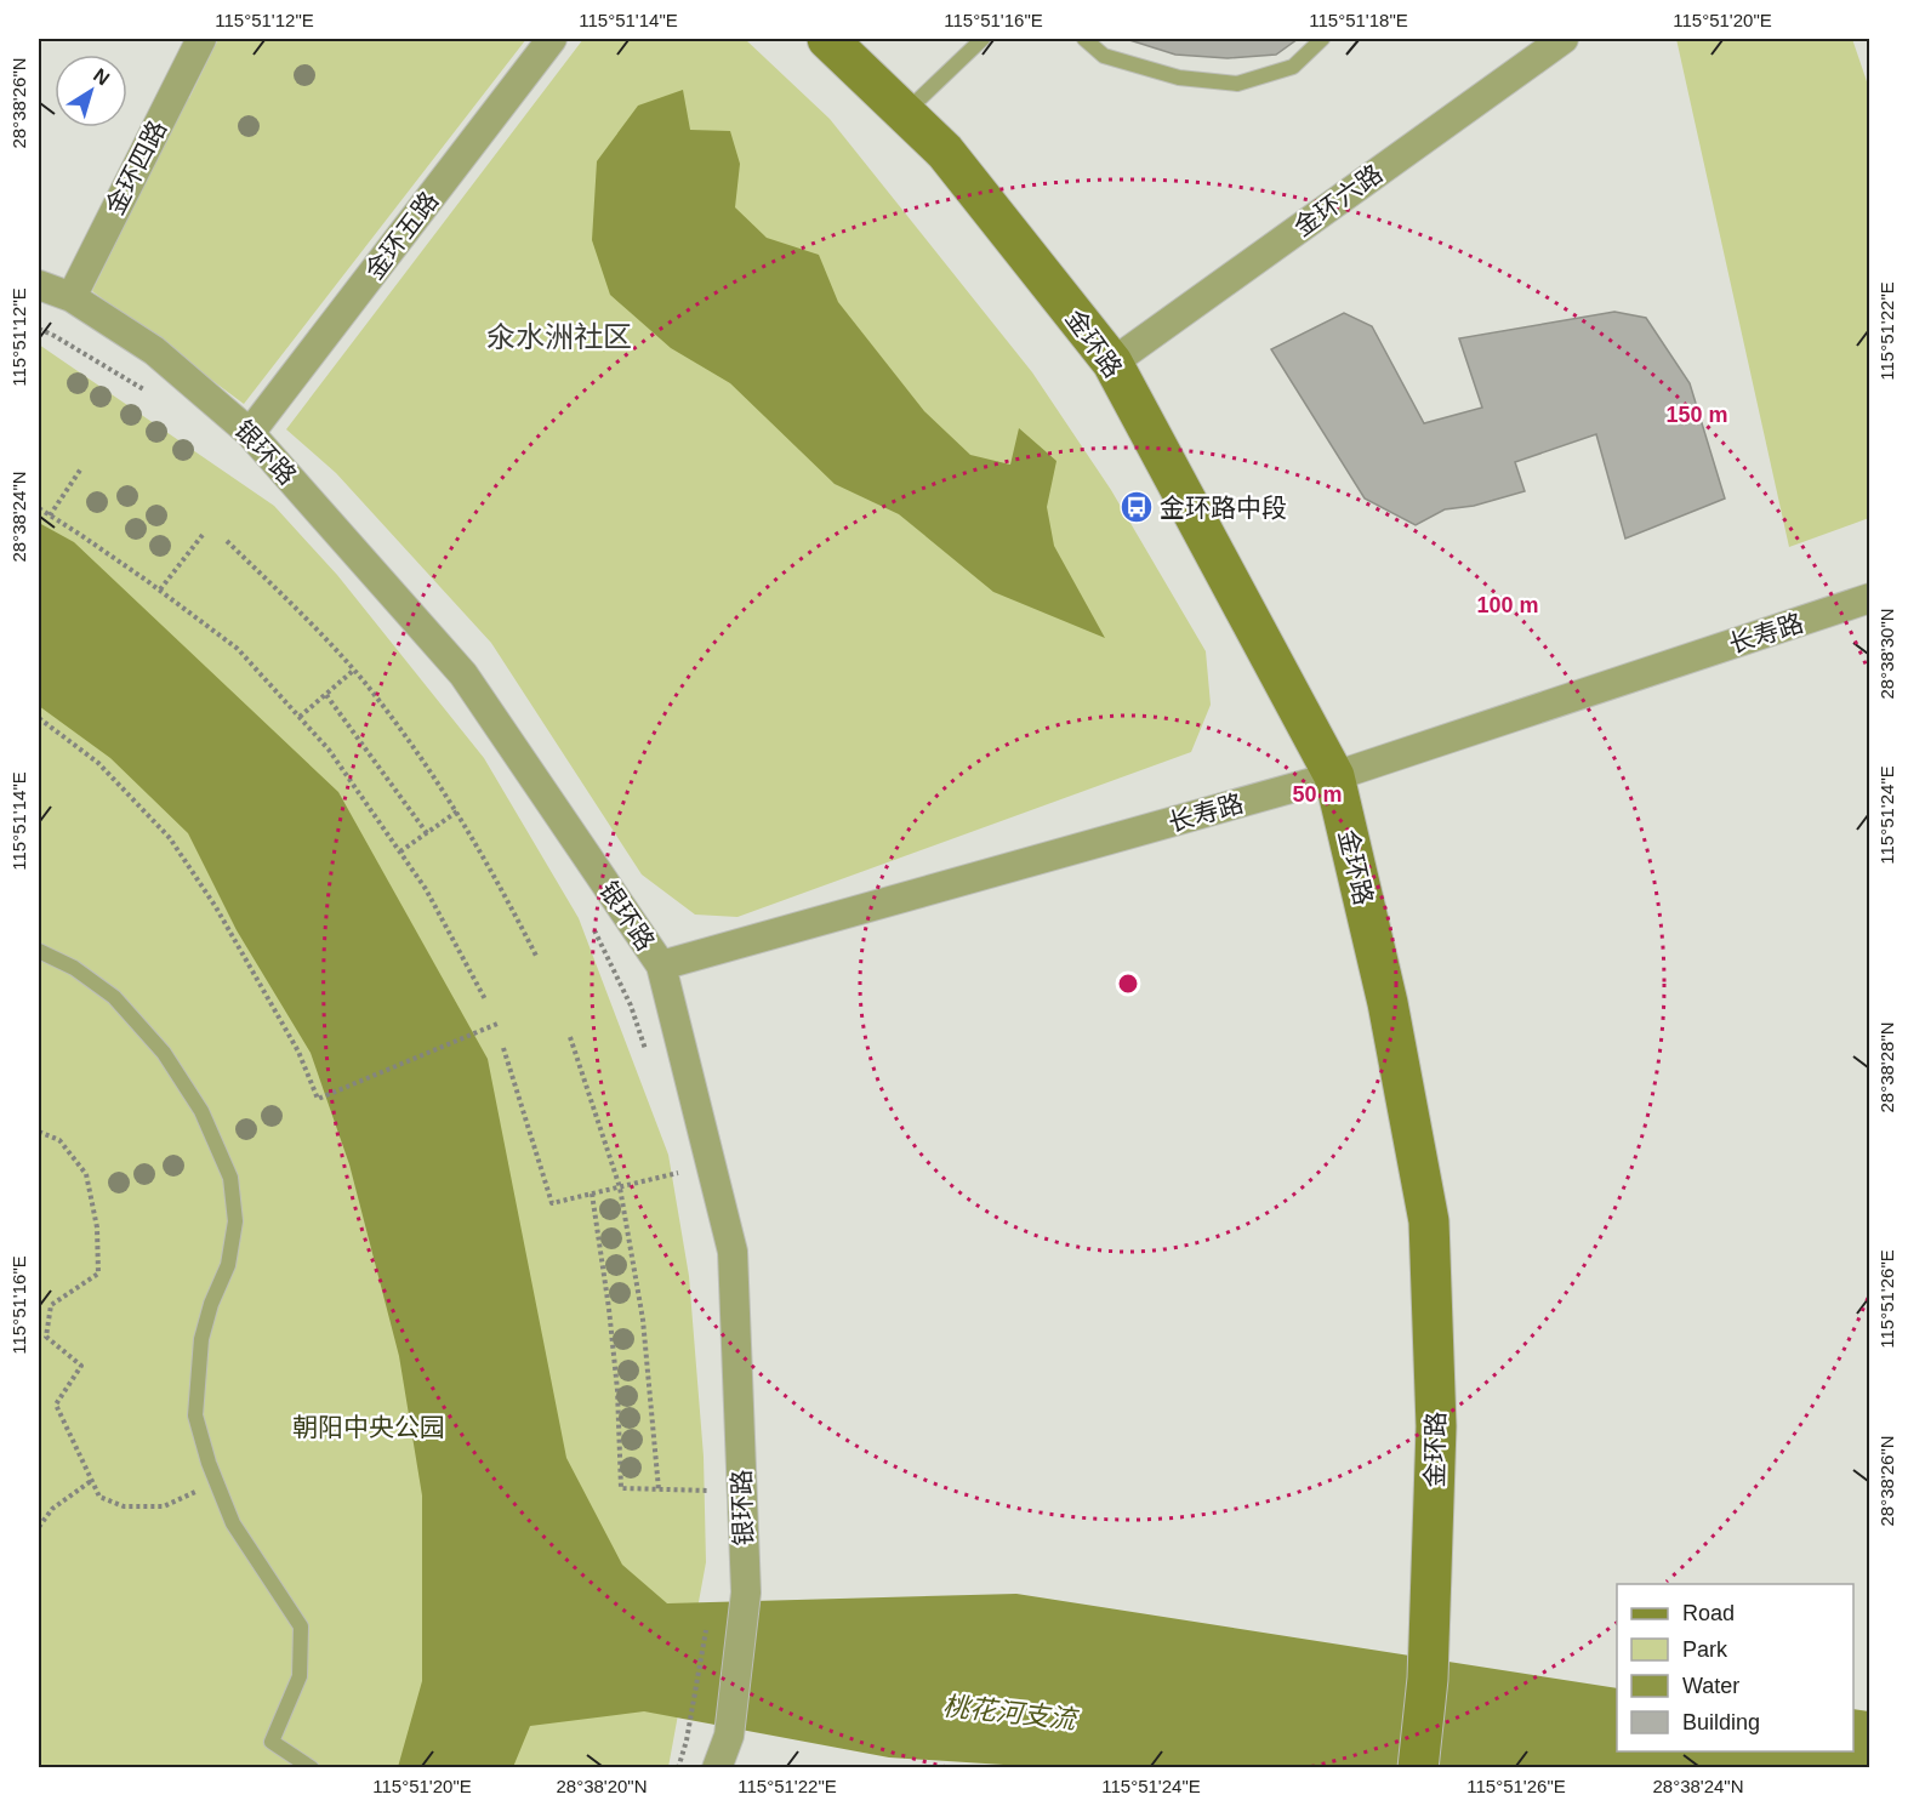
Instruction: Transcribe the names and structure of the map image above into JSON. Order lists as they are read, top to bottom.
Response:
{
  "streets": {
    "street": [
      "金环四路",
      "金环六路",
      "金环五路",
      "金环路",
      "银环路",
      "长寿路"
    ]
  },
  "crossings": [
    ["金环四路", "银环路"],
    ["金环六路", "金环路"],
    ["金环五路", "银环路"],
    ["金环路", "长寿路"],
    ["银环路", "长寿路"]
  ],
  "districts": ["氽水洲社区"],
  "water": ["桃花河支流"],
  "parks": ["朝阳中央公园"],
  "places": {
    "bus stop": ["金环路中段"]
  },
  "legend": [
    "Road",
    "Park",
    "Water",
    "Building"
  ],
  "north": "top right",
  "coordinates": [
    "115°51'12\"E",
    "115°51'14\"E",
    "115°51'16\"E",
    "115°51'18\"E",
    "115°51'20\"E",
    "28°38'26\"N",
    "115°51'22\"E",
    "28°38'24\"N",
    "28°38'30\"N",
    "115°51'24\"E",
    "28°38'28\"N",
    "115°51'26\"E",
    "28°38'20\"N"
  ],
  "rings": ["150 m", "100 m", "50 m"]
}
